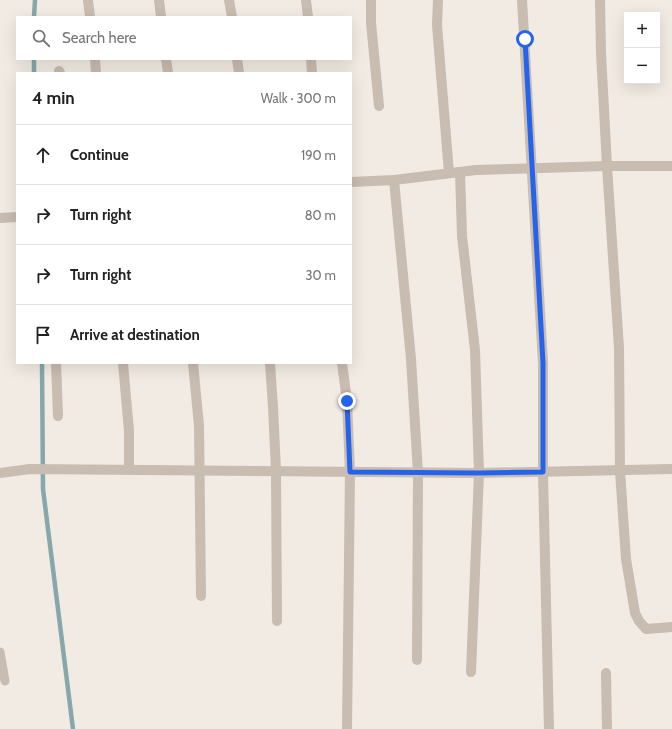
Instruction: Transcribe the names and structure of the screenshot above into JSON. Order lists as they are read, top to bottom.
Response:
{
  "page": {
    "map_buttons": ["+", "−"],
    "search": "Search here",
    "heading": ["4 min", "Walk · 300 m"],
    "list": [
      ["Continue", "190 m"],
      ["Turn right", "80 m"],
      ["Turn right", "30 m"],
      "Arrive at destination"
    ]
  }
}
